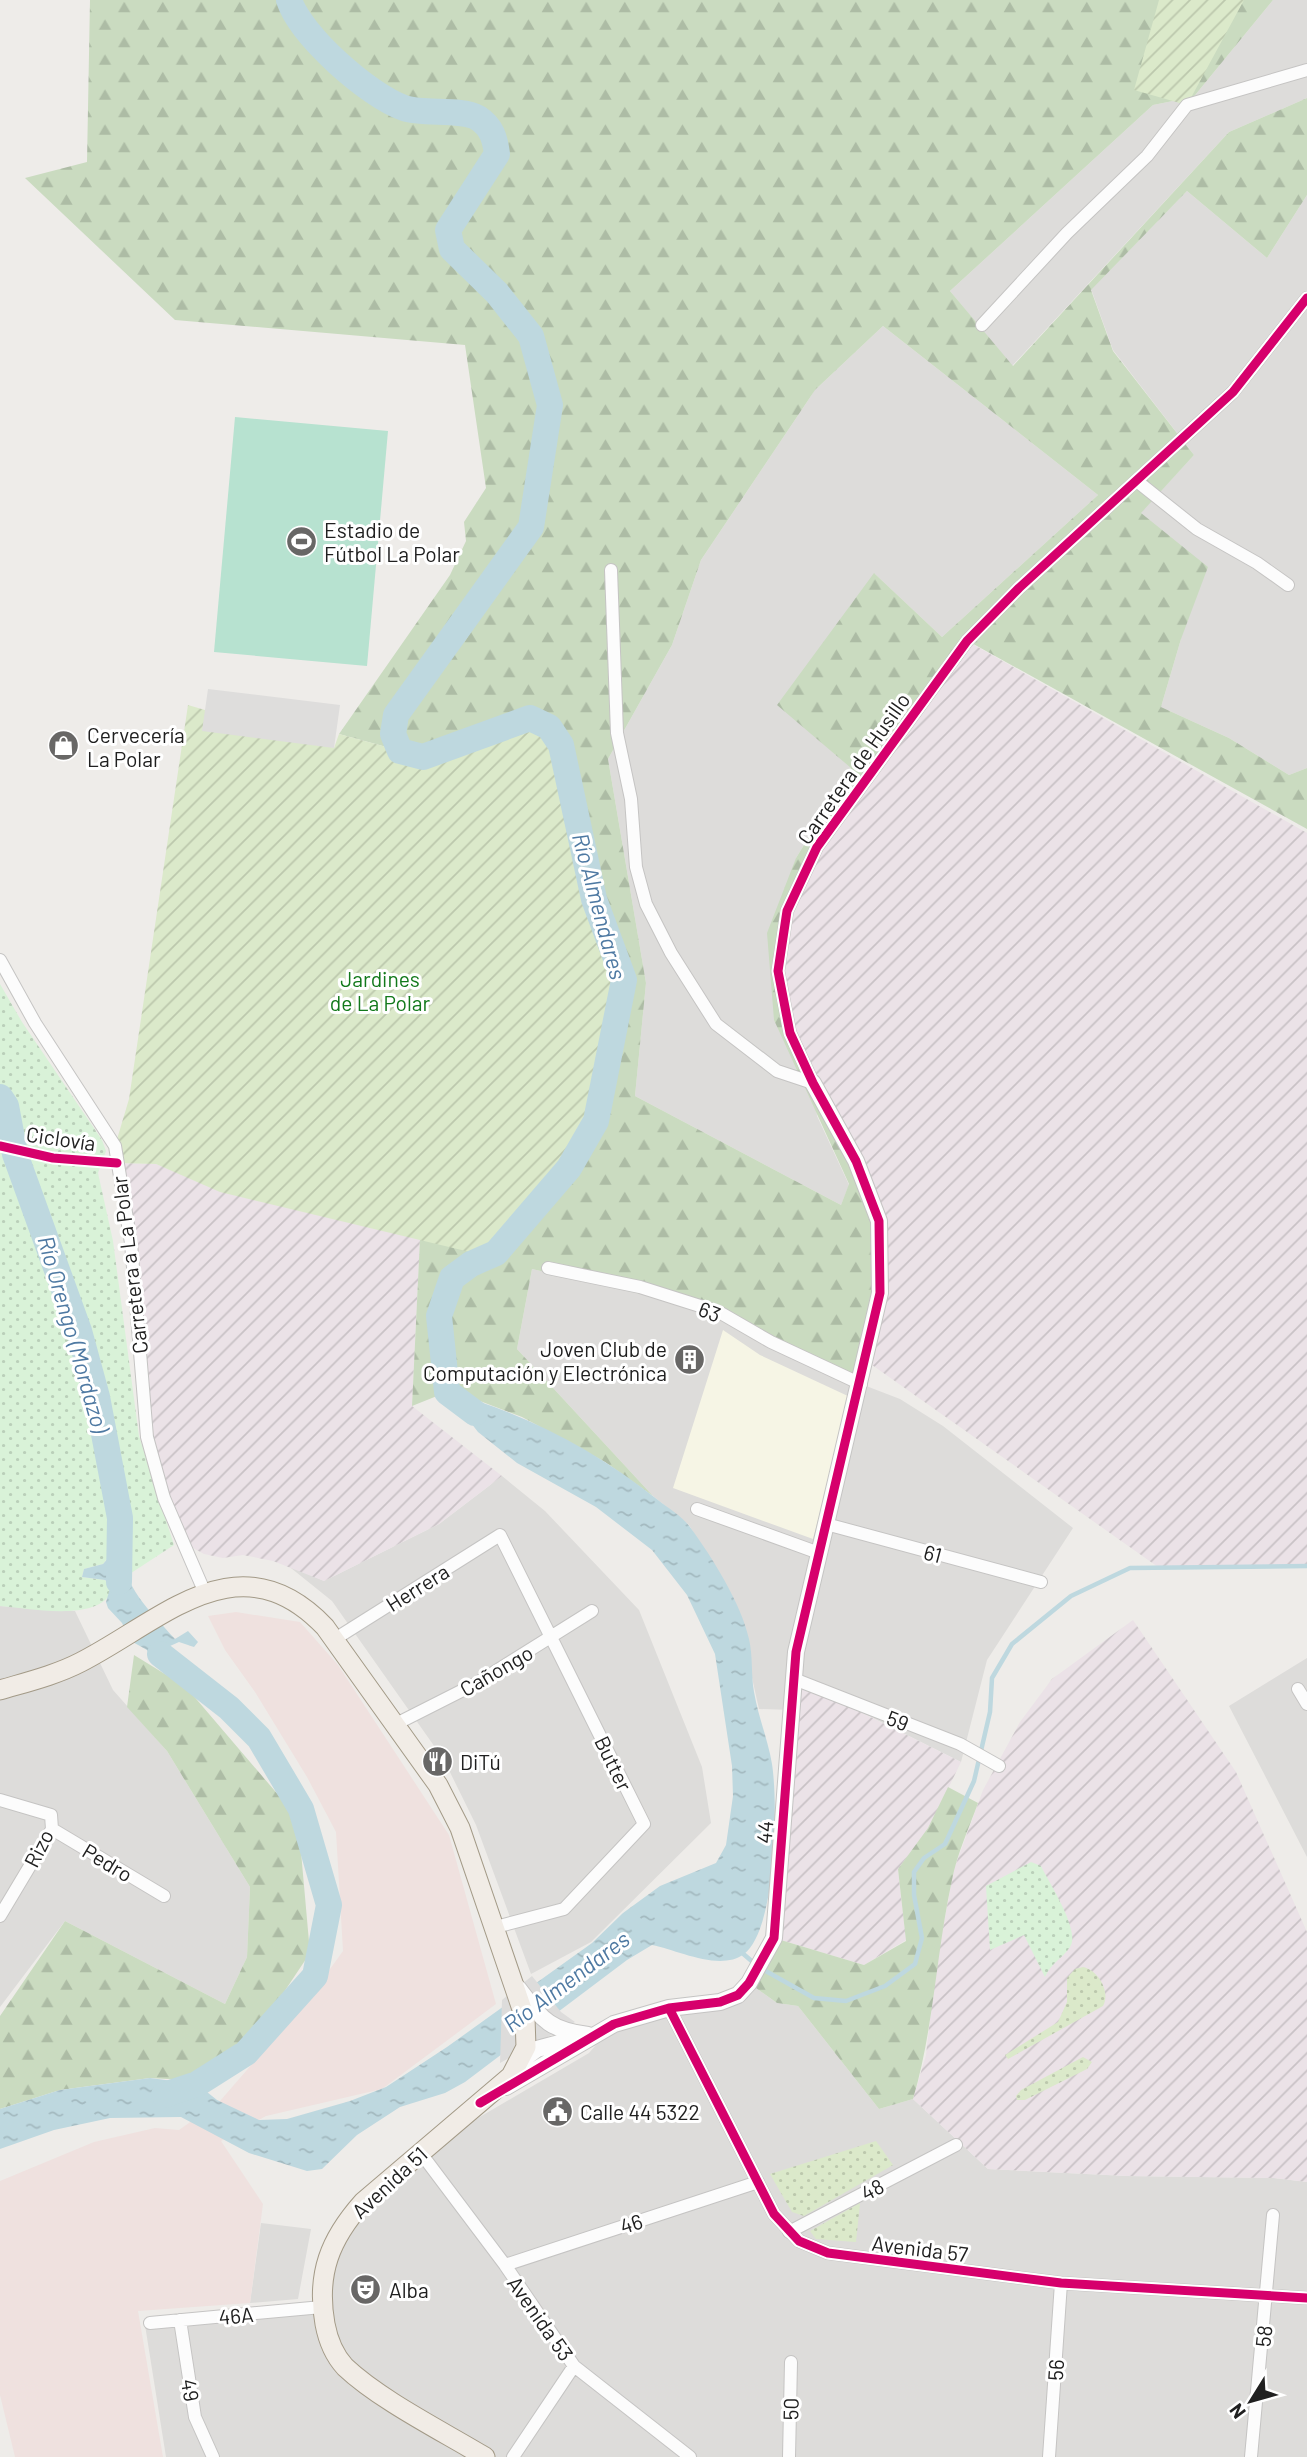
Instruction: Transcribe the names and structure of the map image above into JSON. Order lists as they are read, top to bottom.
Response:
{
  "streets": {
    "main road": ["Avenida 51"],
    "street": [
      "Carretera de Husillo",
      "Carretera a La Polar",
      "63",
      "61",
      "Herrera",
      "Cañongo",
      "59",
      "Butter",
      "44",
      "Rizo",
      "Pedro",
      "48",
      "46",
      "Avenida 57",
      "46A",
      "Avenida 53",
      "58",
      "56",
      "49",
      "50"
    ],
    "cycle path": ["Ciclovía"]
  },
  "crossings": [
    ["Carretera de Husillo", "63"],
    ["Carretera de Husillo", "44"],
    ["63", "44"],
    ["61", "44"],
    ["Herrera", "Butter"],
    ["Cañongo", "Butter"],
    ["59", "44"],
    ["44", "Avenida 51"],
    ["44", "Avenida 57"],
    ["Rizo", "Pedro"],
    ["Avenida 51", "46A"],
    ["Avenida 51", "Avenida 53"],
    ["48", "Avenida 57"],
    ["46", "Avenida 57"],
    ["46", "Avenida 53"],
    ["Avenida 57", "58"],
    ["Avenida 57", "56"],
    ["46A", "49"]
  ],
  "water": ["Río Almendares", "Río Orengo (Mordazo)"],
  "parks": ["Jardines de La Polar"],
  "places": {
    "sports": ["Estadio de Fútbol La Polar"],
    "shop": ["Cervecería La Polar"],
    "building": ["Joven Club de Computación y Electrónica"],
    "restaurant": ["DiTú"],
    "public building": ["Calle 44 5322"],
    "theatre": ["Alba"]
  },
  "north": "bottom left"
}
